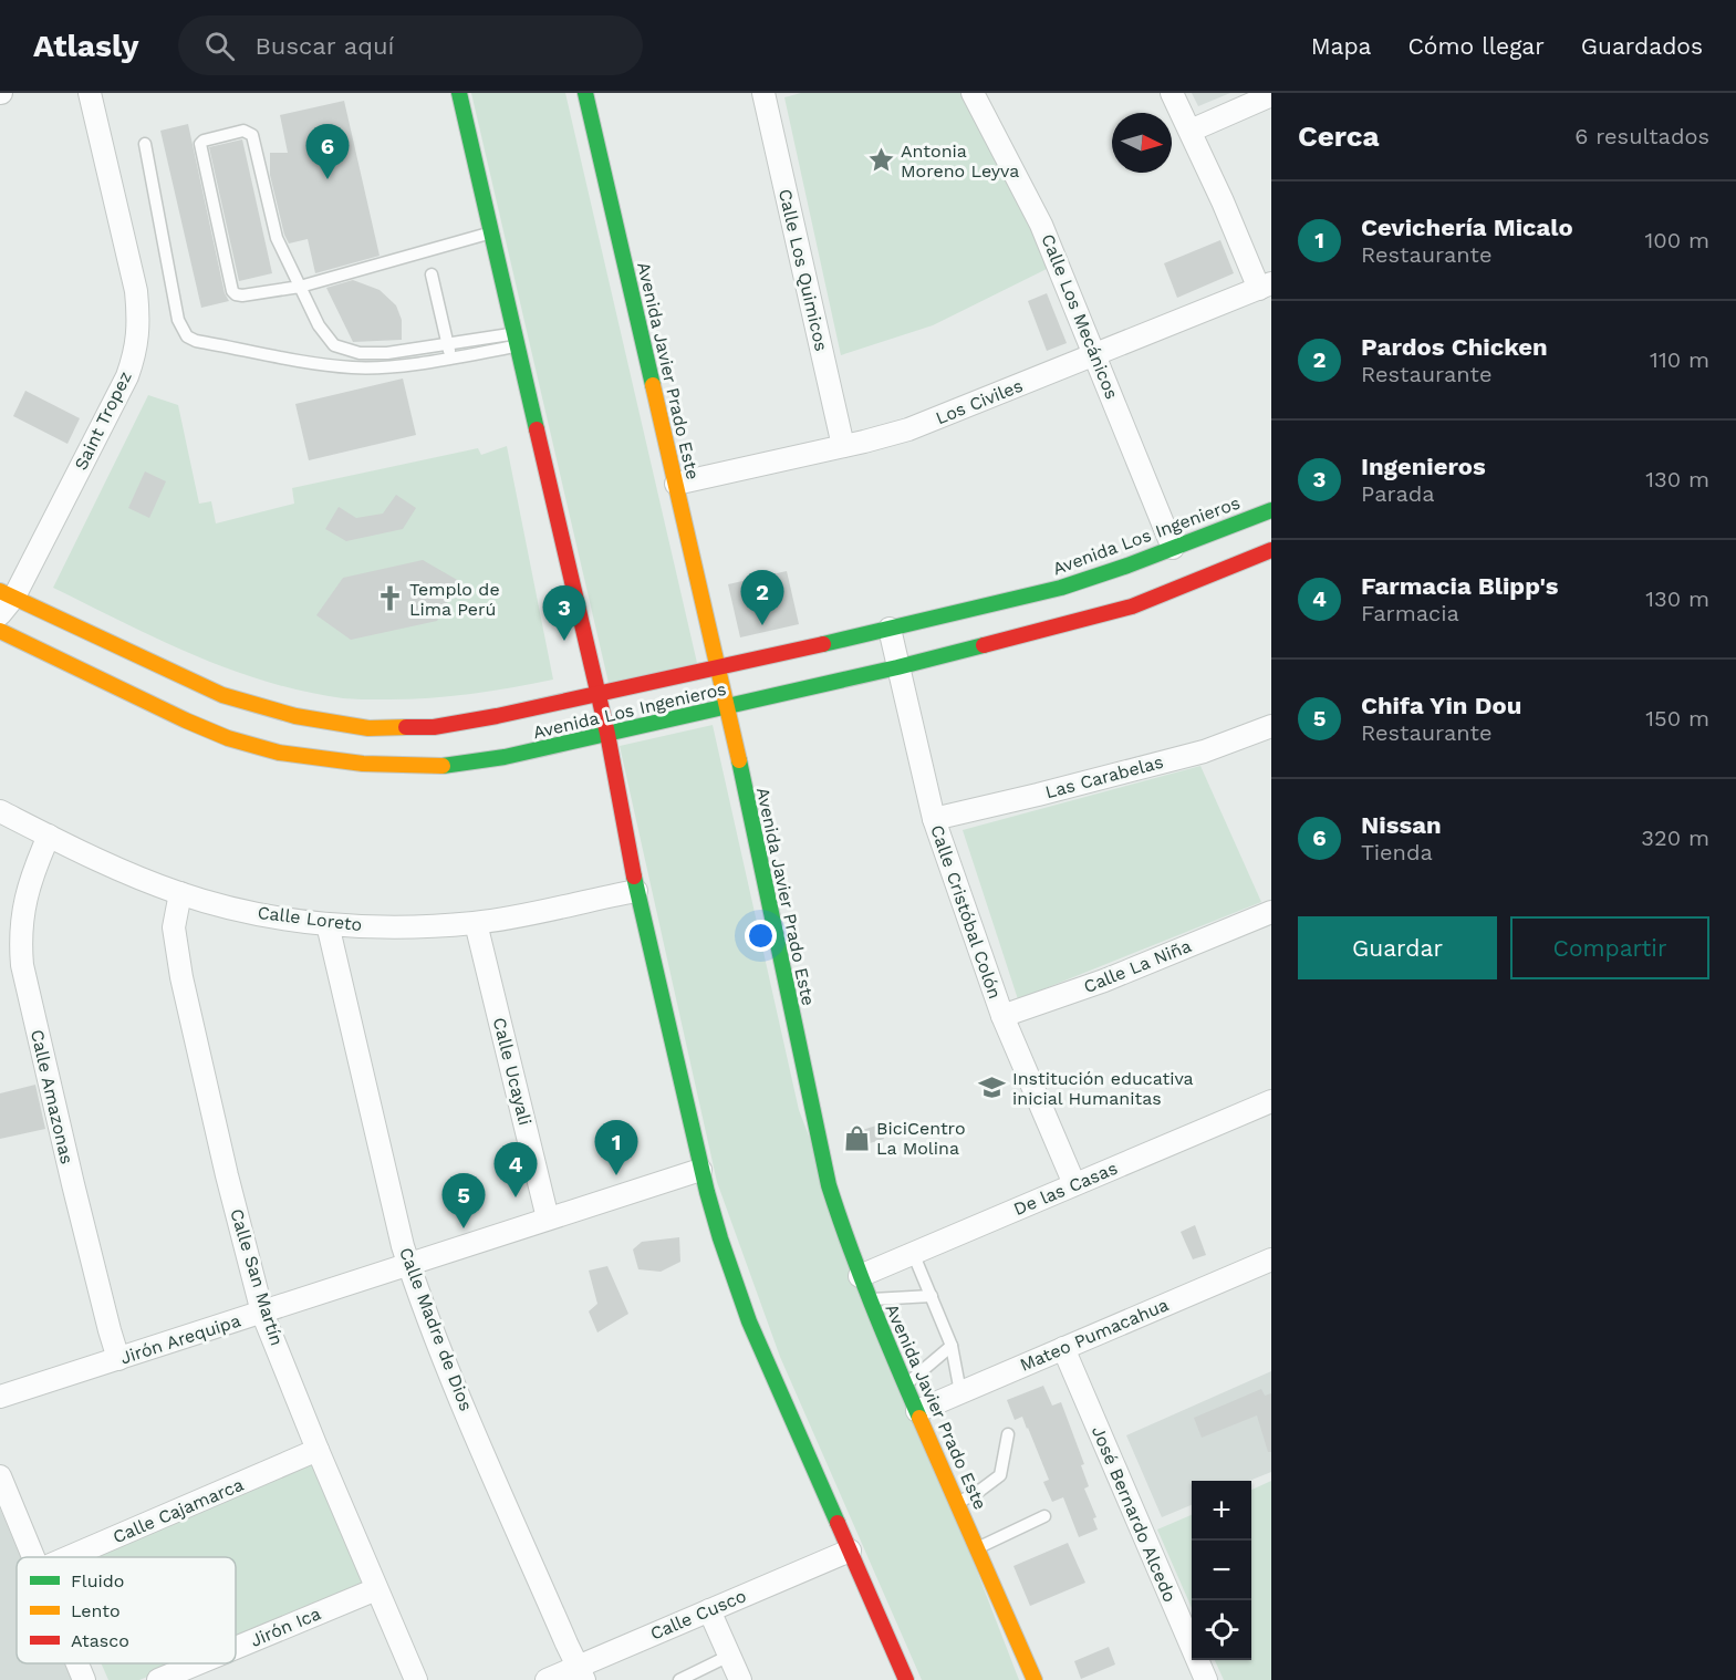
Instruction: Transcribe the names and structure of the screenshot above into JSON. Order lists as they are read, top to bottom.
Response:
{
  "streets": {
    "main road": ["Avenida Javier Prado Este", "Avenida Los Ingenieros"],
    "street": [
      "Calle Los Quimicos",
      "Calle Los Mecánicos",
      "Los Civiles",
      "Saint Tropez",
      "Las Carabelas",
      "Calle Cristóbal Colón",
      "Calle Loreto",
      "Calle La Niña",
      "Calle Ucayali",
      "Calle Amazonas",
      "De las Casas",
      "Calle San Martín",
      "Calle Madre de Dios",
      "Mateo Pumacahua",
      "Jirón Arequipa",
      "Calle Cajamarca",
      "José Bernardo Alcedo",
      "Calle Cusco",
      "Jirón Ica"
    ]
  },
  "crossings": [
    ["Calle Los Quimicos", "Los Civiles"],
    ["Calle Los Mecánicos", "Los Civiles"],
    ["Calle Los Mecánicos", "Avenida Los Ingenieros"],
    ["Avenida Javier Prado Este", "Los Civiles"],
    ["Avenida Javier Prado Este", "Avenida Los Ingenieros"],
    ["Avenida Javier Prado Este", "De las Casas"],
    ["Avenida Javier Prado Este", "Mateo Pumacahua"],
    ["Saint Tropez", "Avenida Los Ingenieros"],
    ["Avenida Los Ingenieros", "Calle Cristóbal Colón"],
    ["Las Carabelas", "Calle Cristóbal Colón"],
    ["Calle Cristóbal Colón", "Calle La Niña"],
    ["Calle Cristóbal Colón", "De las Casas"],
    ["Calle Loreto", "Calle Ucayali"],
    ["Calle Loreto", "Calle Amazonas"],
    ["Calle Loreto", "Calle San Martín"],
    ["Calle Loreto", "Calle Madre de Dios"],
    ["Calle Ucayali", "Jirón Arequipa"],
    ["Calle Amazonas", "Jirón Arequipa"],
    ["Calle San Martín", "Jirón Arequipa"],
    ["Calle San Martín", "Calle Cajamarca"],
    ["Calle San Martín", "Jirón Ica"],
    ["Calle Madre de Dios", "Jirón Arequipa"],
    ["Calle Madre de Dios", "Calle Cusco"],
    ["Mateo Pumacahua", "José Bernardo Alcedo"]
  ],
  "places": {
    "place": ["Antonia Moreno Leyva"],
    "church": ["Templo de Lima Perú"],
    "school or university": ["Institución educativa inicial Humanitas"],
    "shop": ["BiciCentro La Molina"]
  },
  "legend": ["Fluido", "Lento", "Atasco"],
  "north": "right",
  "page": {
    "header": "Atlasly",
    "search": "Buscar aquí",
    "nav": ["Mapa", "Cómo llegar", "Guardados"],
    "heading": ["Cerca", "6 resultados"],
    "pins": [
      "6",
      "2",
      "3",
      "1",
      "4",
      "5"
    ],
    "list": [
      {
        "mark": "1",
        "name": "Cevichería Micalo",
        "note": "Restaurante",
        "value": "100 m"
      },
      {
        "mark": "2",
        "name": "Pardos Chicken",
        "note": "Restaurante",
        "value": "110 m"
      },
      {
        "mark": "3",
        "name": "Ingenieros",
        "note": "Parada",
        "value": "130 m"
      },
      {
        "mark": "4",
        "name": "Farmacia Blipp's",
        "note": "Farmacia",
        "value": "130 m"
      },
      {
        "mark": "5",
        "name": "Chifa Yin Dou",
        "note": "Restaurante",
        "value": "150 m"
      },
      {
        "mark": "6",
        "name": "Nissan",
        "note": "Tienda",
        "value": "320 m"
      }
    ],
    "buttons": ["Guardar", "Compartir"],
    "map_buttons": ["+", "−"]
  }
}
